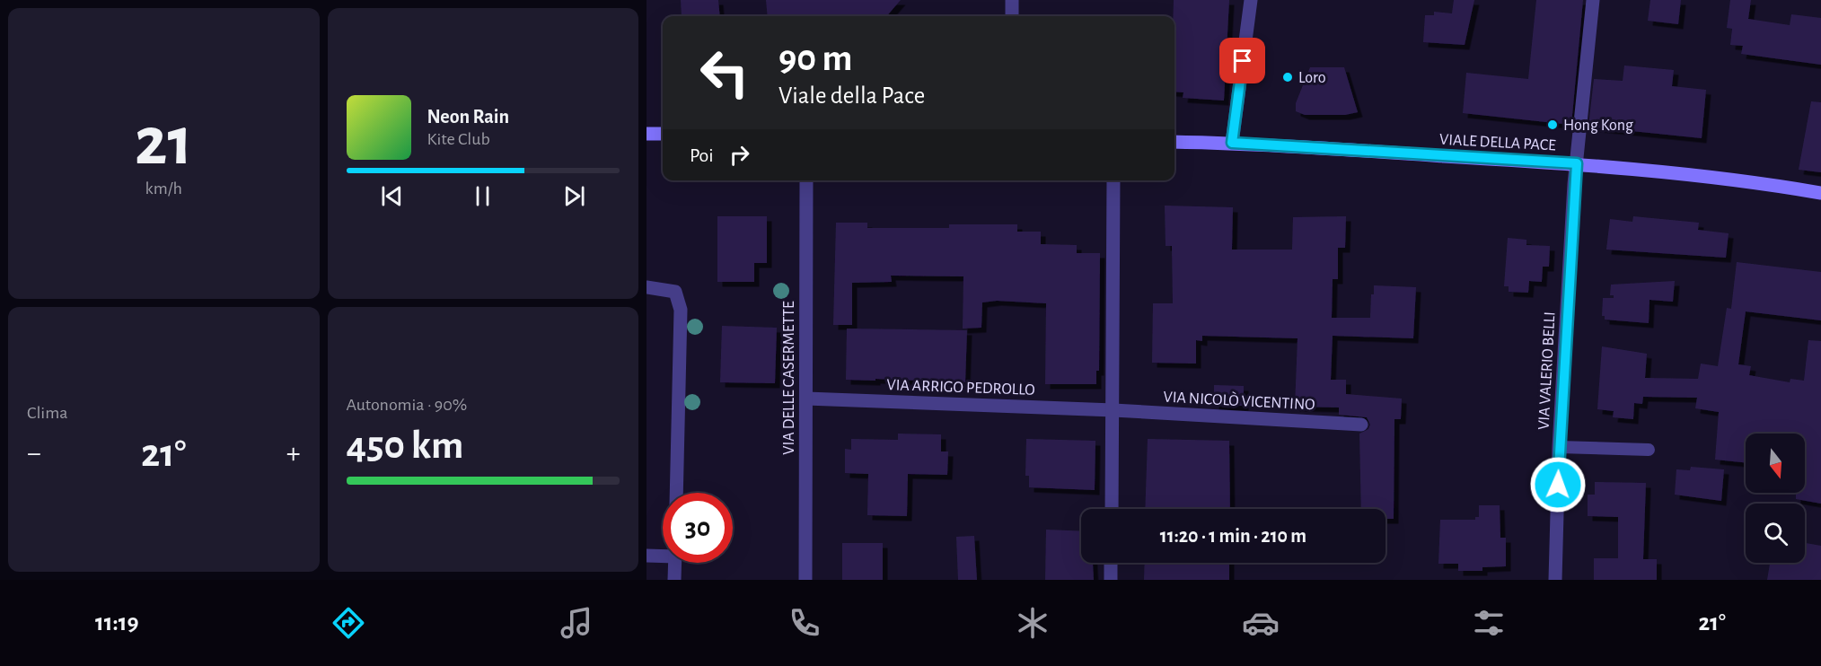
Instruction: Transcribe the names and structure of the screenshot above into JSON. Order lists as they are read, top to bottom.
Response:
{
  "streets": {
    "main road": ["VIALE DELLA PACE"],
    "street": [
      "VIA VALERIO BELLI",
      "VIA DELLE CASERMETTE",
      "VIA ARRIGO PEDROLLO",
      "VIA NICOLÒ VICENTINO"
    ]
  },
  "crossings": [
    ["VIALE DELLA PACE", "VIA VALERIO BELLI"],
    ["VIA DELLE CASERMETTE", "VIA ARRIGO PEDROLLO"],
    ["VIA ARRIGO PEDROLLO", "VIA NICOLÒ VICENTINO"]
  ],
  "places": ["Loro", "Hong Kong"],
  "north": "bottom",
  "page": {
    "tile": [
      ["21", "km/h"],
      "Clima",
      ["Autonomia · 90%", "450 km"]
    ],
    "turn": ["90 m", "Viale della Pace"],
    "song": ["Neon Rain", "Kite Club"],
    "then": "Poi",
    "heat": ["−", "21°", "+"],
    "limit": "30",
    "trip": "11:20 · 1 min · 210 m",
    "tabs": ["11:19", "21°"]
  }
}
